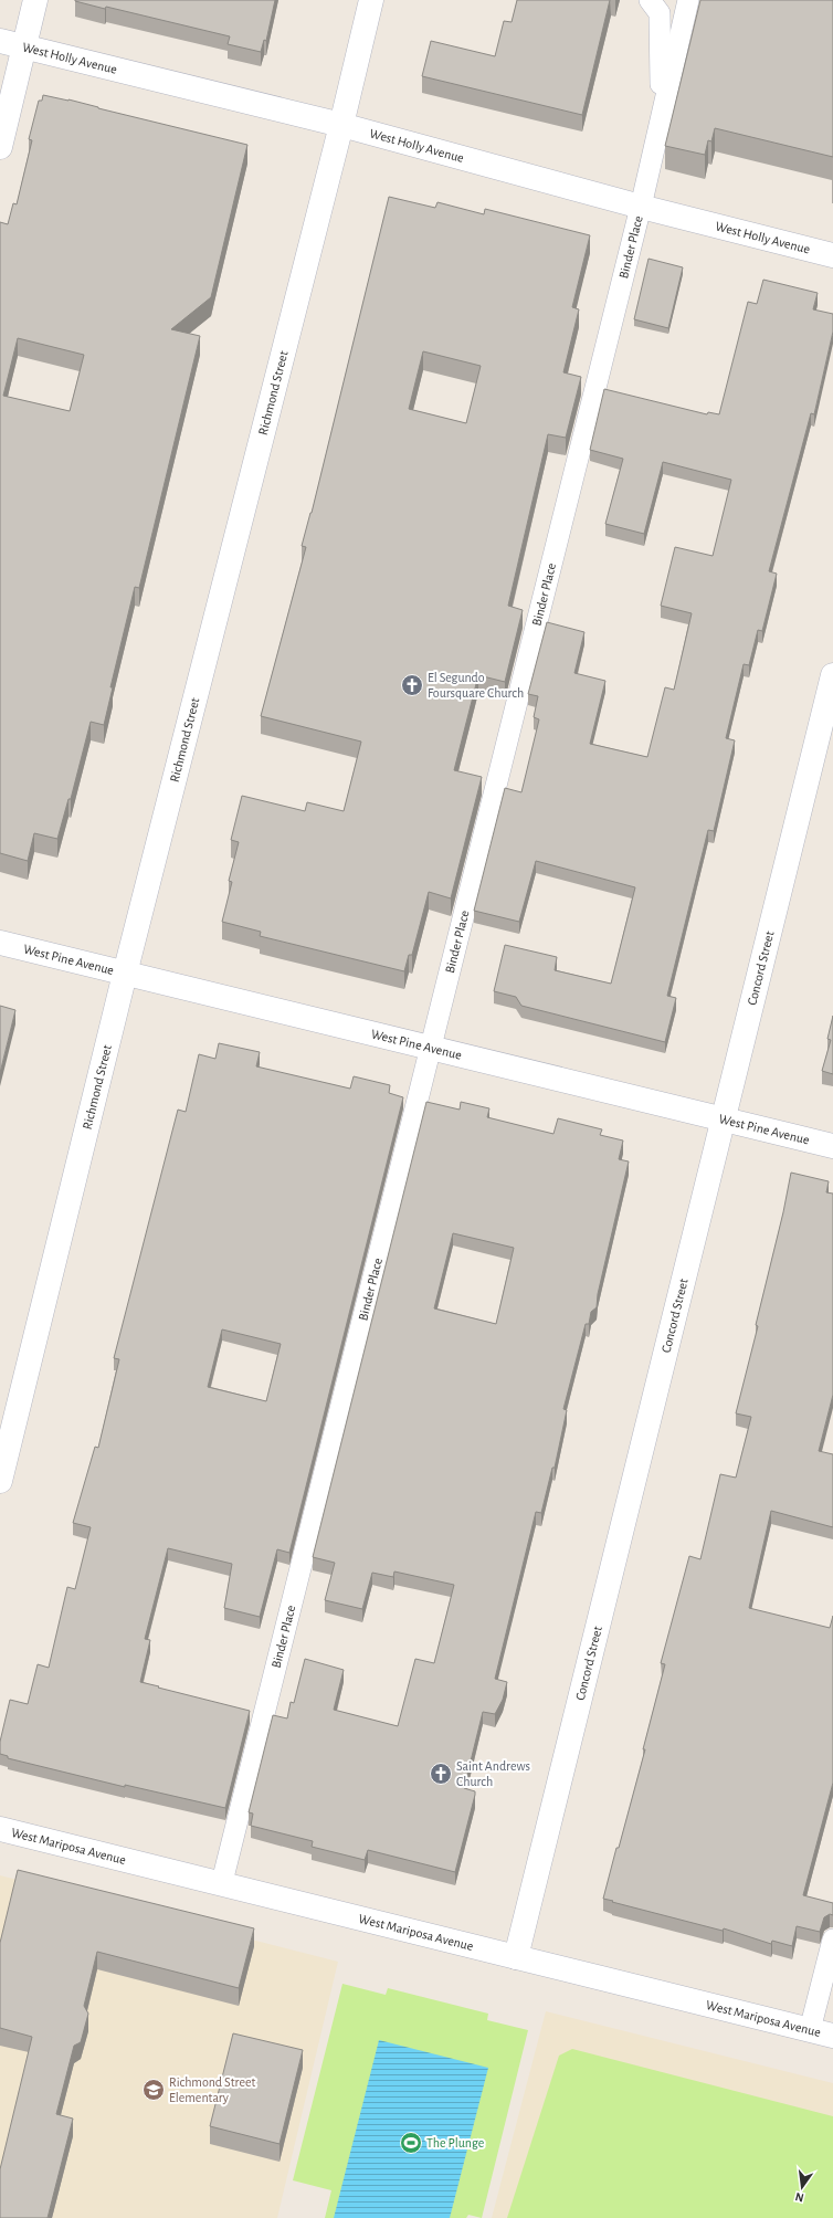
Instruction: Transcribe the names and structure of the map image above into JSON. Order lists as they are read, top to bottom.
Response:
{
  "streets": {
    "street": [
      "West Holly Avenue",
      "Richmond Street",
      "West Pine Avenue",
      "Concord Street",
      "West Mariposa Avenue"
    ],
    "lane": ["Binder Place"]
  },
  "crossings": [
    ["West Holly Avenue", "Binder Place"],
    ["West Holly Avenue", "Richmond Street"],
    ["Binder Place", "West Pine Avenue"],
    ["Binder Place", "West Mariposa Avenue"],
    ["Richmond Street", "West Pine Avenue"],
    ["West Pine Avenue", "Concord Street"],
    ["Concord Street", "West Mariposa Avenue"]
  ],
  "places": {
    "church": ["El Segundo Foursquare Church", "Saint Andrews Church"],
    "school or university": ["Richmond Street Elementary"],
    "sports": ["The Plunge"]
  },
  "north": "bottom"
}
